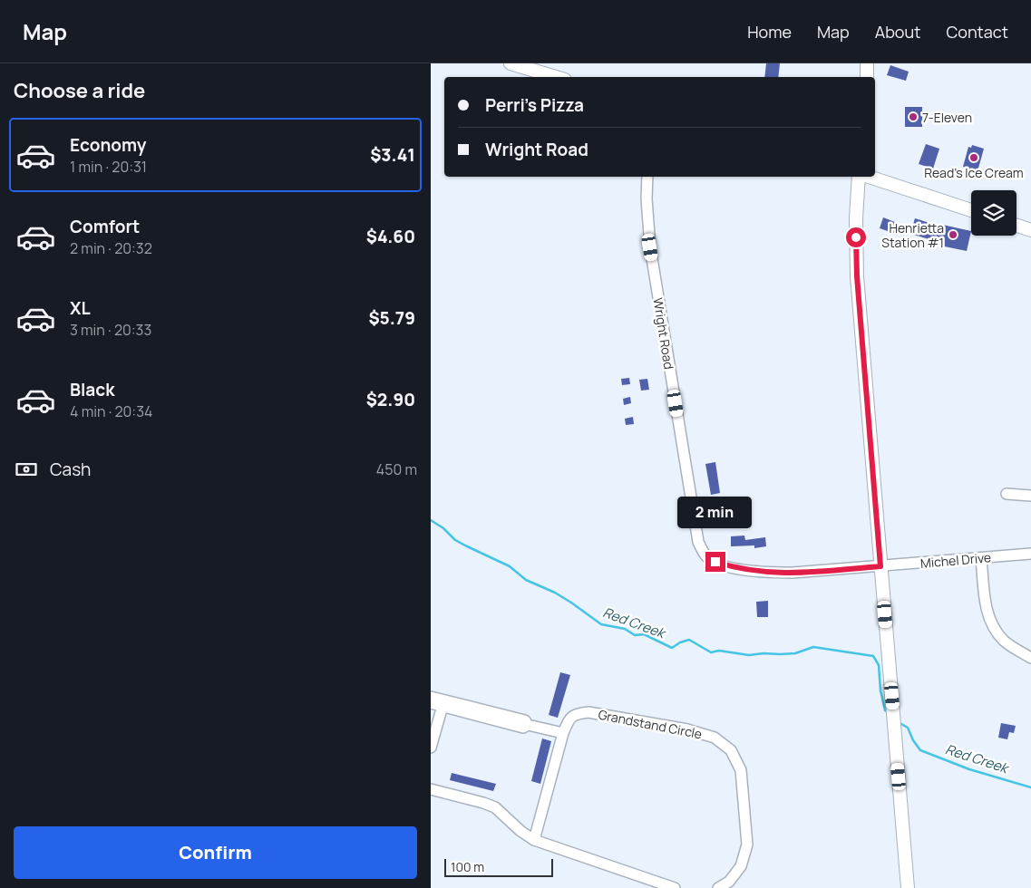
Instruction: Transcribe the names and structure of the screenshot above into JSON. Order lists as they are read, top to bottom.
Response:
{
  "streets": {
    "street": ["Wright Road", "Michel Drive", "Grandstand Circle"]
  },
  "crossings": [
    ["Wright Road", "Michel Drive"]
  ],
  "water": ["Red Creek"],
  "places": ["7-Eleven", "Read's Ice Cream", "Henrietta Station #1"],
  "scale_bar": "100 m",
  "page": {
    "header": "Map",
    "nav": [
      "Home",
      "Map",
      "About",
      "Contact"
    ],
    "heading": "Choose a ride",
    "banner": ["Perri's Pizza", "Wright Road"],
    "list": [
      {
        "name": "Economy",
        "note": "1 min · 20:31",
        "value": "$3.41"
      },
      {
        "name": "Comfort",
        "note": "2 min · 20:32",
        "value": "$4.60"
      },
      {
        "name": "XL",
        "note": "3 min · 20:33",
        "value": "$5.79"
      },
      {
        "name": "Black",
        "note": "4 min · 20:34",
        "value": "$2.90"
      }
    ],
    "pay": ["Cash", "450 m"],
    "bubble": "2 min",
    "buttons": "Confirm",
    "scale": "100 m"
  }
}
